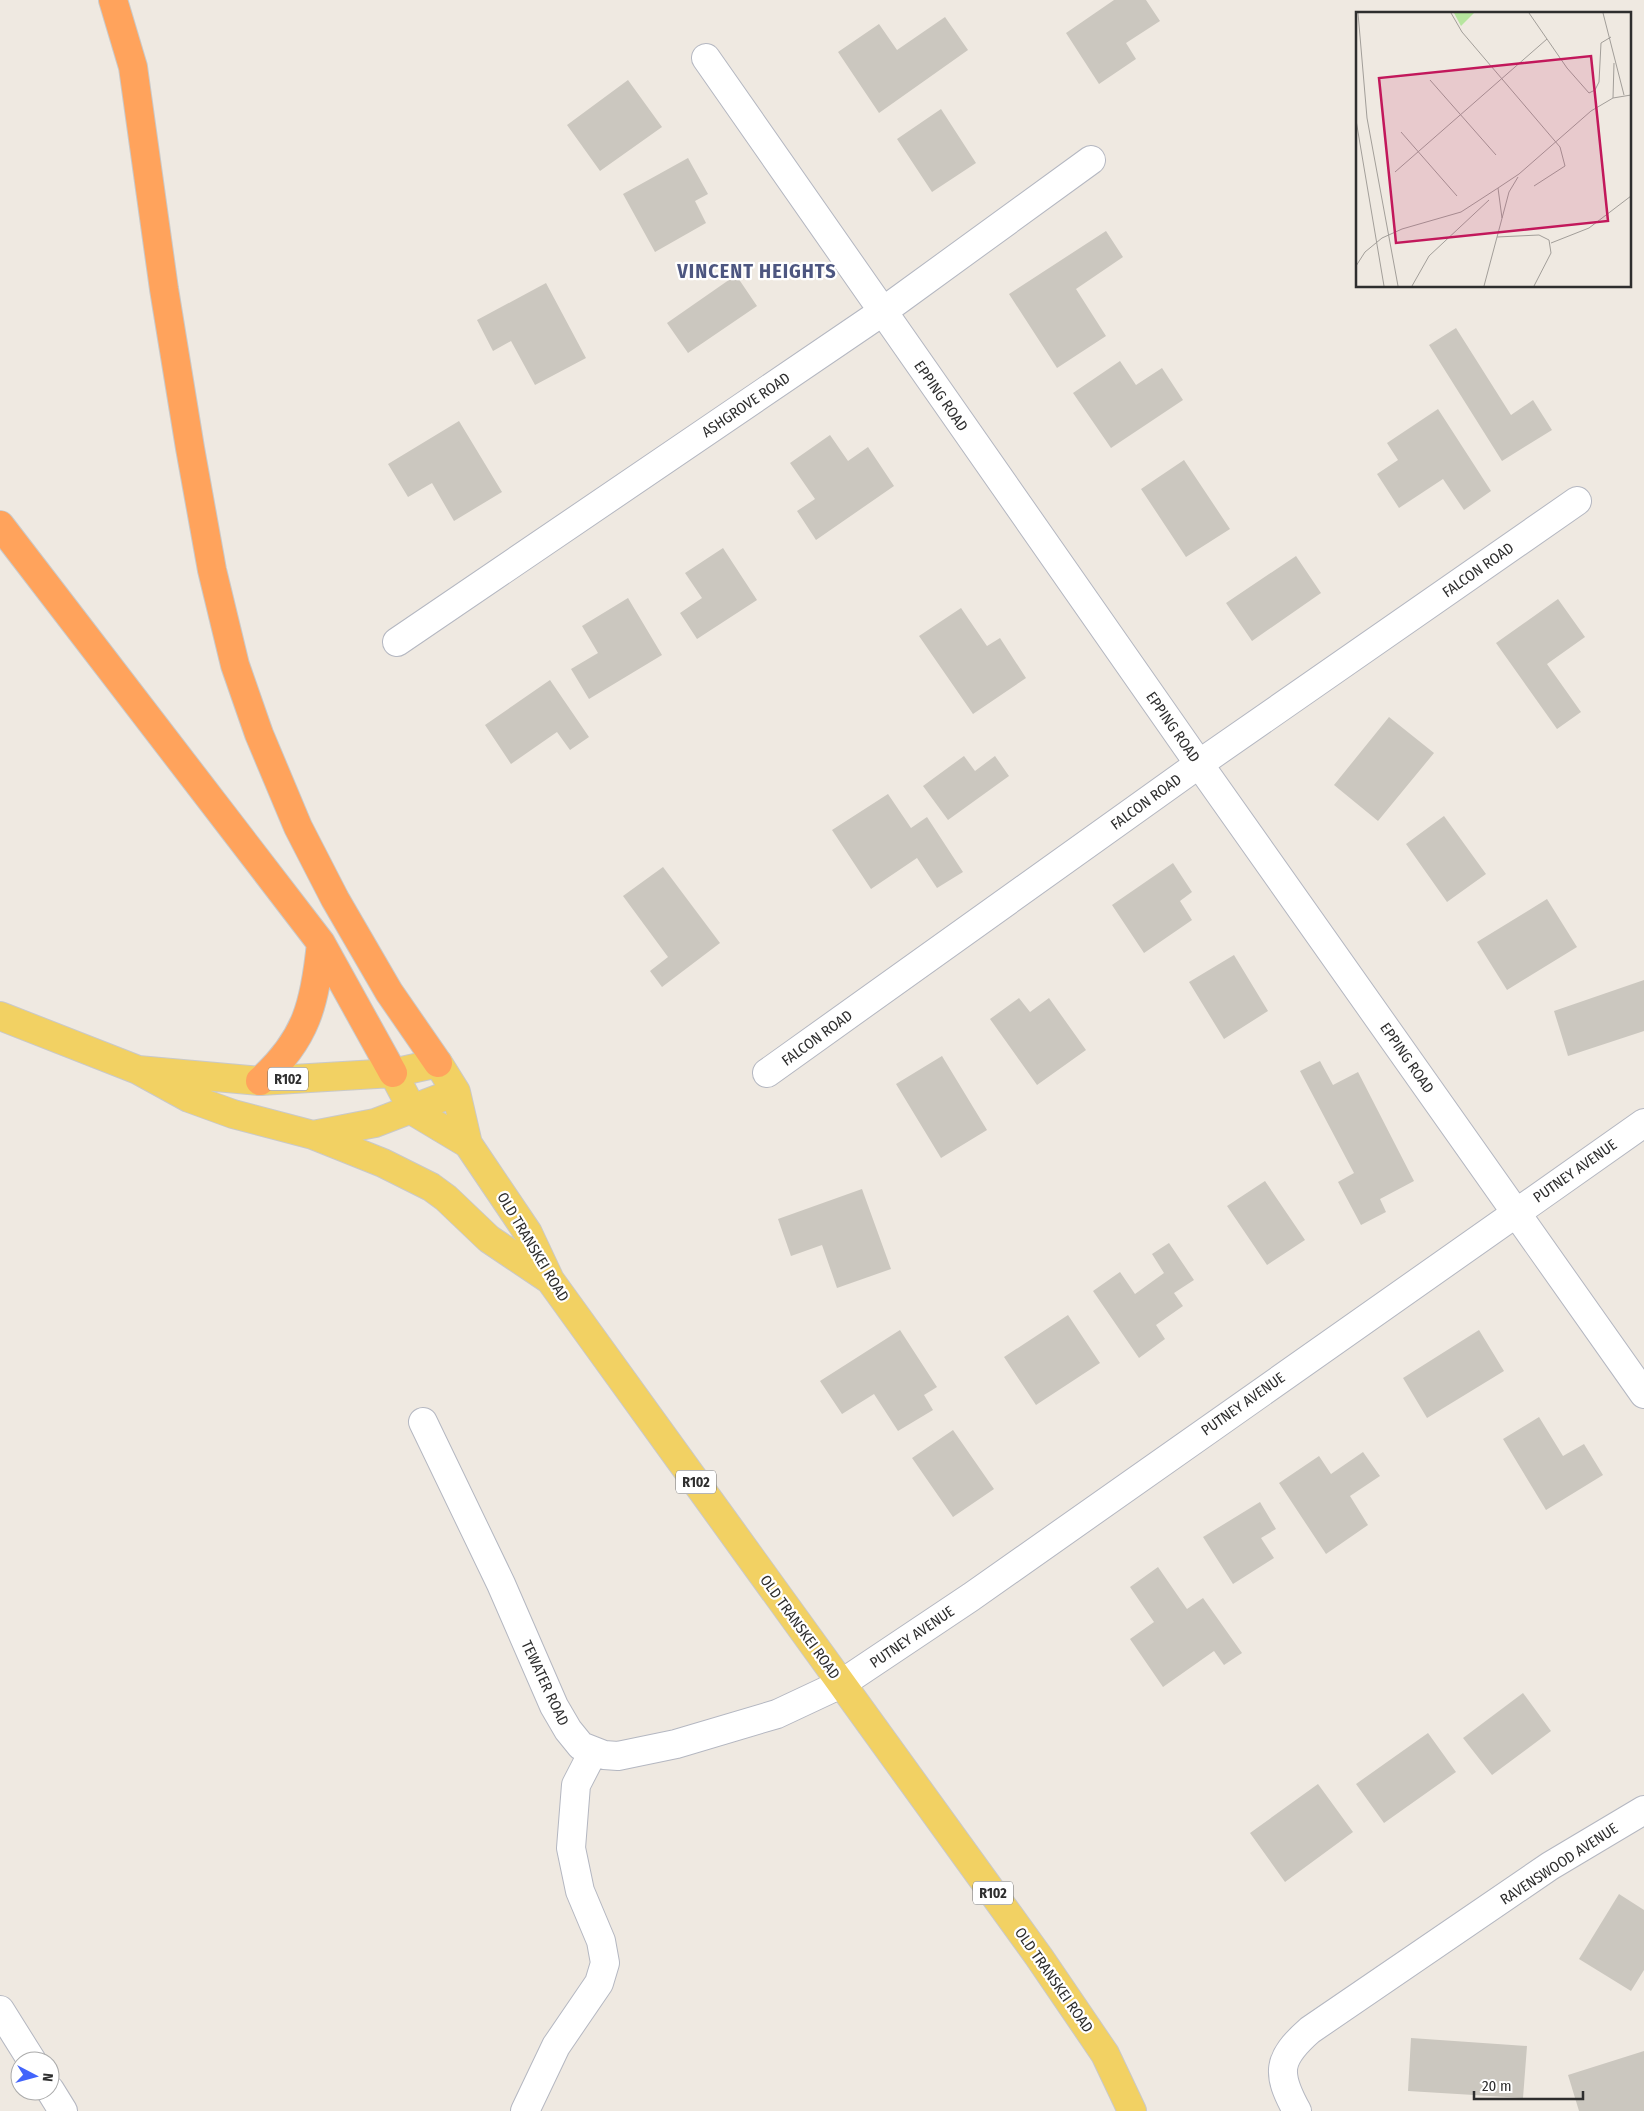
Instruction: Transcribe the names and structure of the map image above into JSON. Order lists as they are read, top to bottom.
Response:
{
  "streets": {
    "main road": ["R102", "OLD TRANSKEI ROAD"],
    "street": [
      "EPPING ROAD",
      "ASHGROVE ROAD",
      "FALCON ROAD",
      "PUTNEY AVENUE",
      "TEWATER ROAD",
      "RAVENSWOOD AVENUE"
    ]
  },
  "crossings": [
    ["EPPING ROAD", "ASHGROVE ROAD"],
    ["EPPING ROAD", "FALCON ROAD"],
    ["EPPING ROAD", "PUTNEY AVENUE"],
    ["R102", "OLD TRANSKEI ROAD"],
    ["PUTNEY AVENUE", "OLD TRANSKEI ROAD"],
    ["PUTNEY AVENUE", "TEWATER ROAD"],
    ["OLD TRANSKEI ROAD", "TEWATER ROAD"]
  ],
  "districts": ["VINCENT HEIGHTS"],
  "scale_bar": "20 m",
  "north": "right"
}
